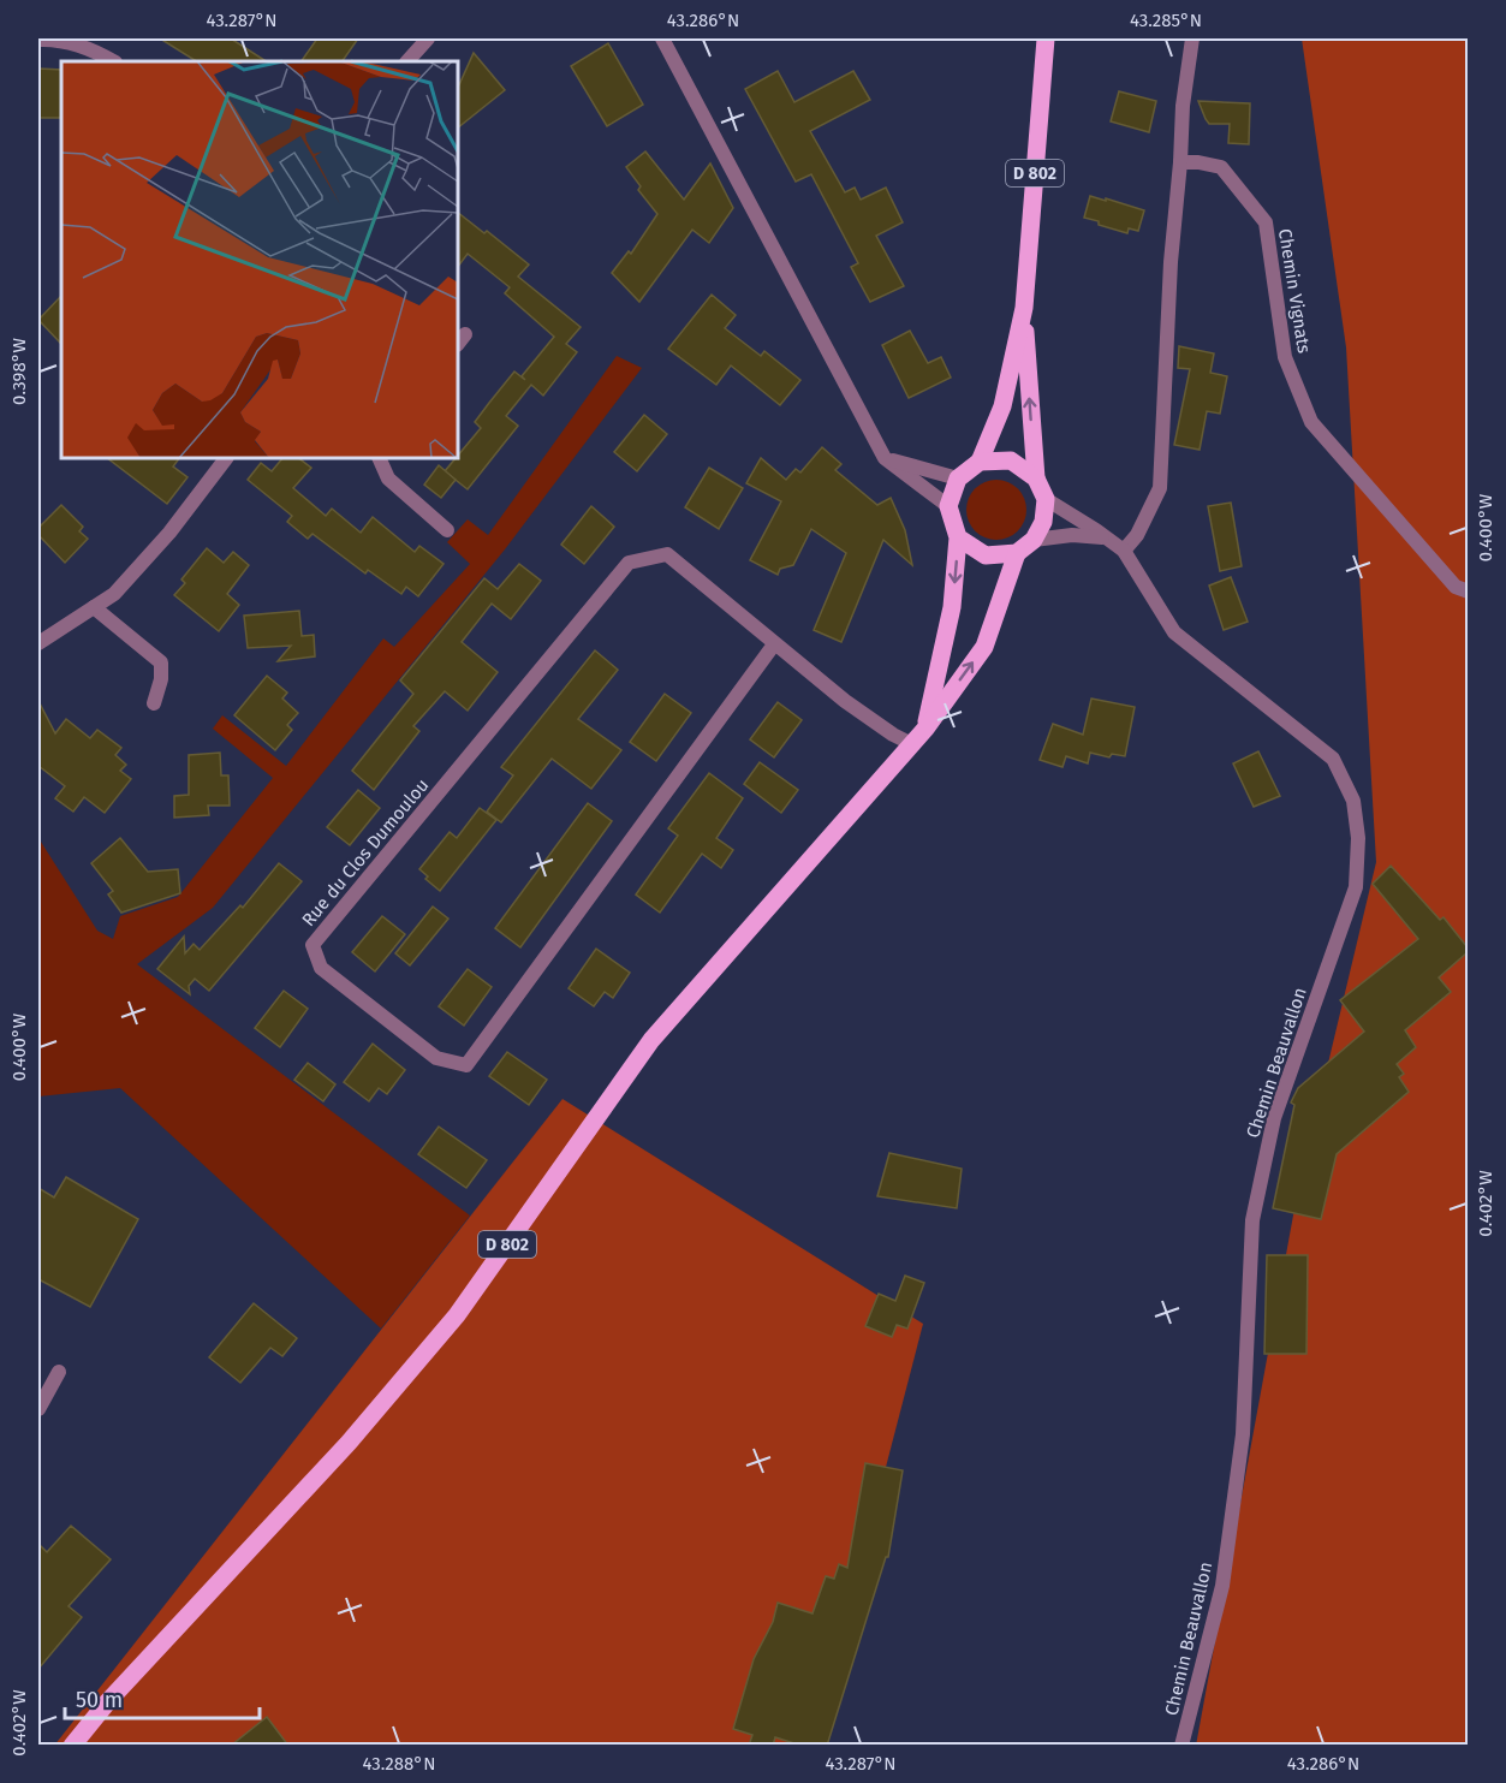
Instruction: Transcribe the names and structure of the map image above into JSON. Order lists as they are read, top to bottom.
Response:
{
  "streets": {
    "main road": ["D 802"],
    "street": ["Chemin Vignats", "Rue du Clos Dumoulou", "Chemin Beauvallon"]
  },
  "crossings": [
    ["D 802", "Rue du Clos Dumoulou"],
    ["D 802", "Chemin Beauvallon"]
  ],
  "scale_bar": "50 m",
  "coordinates": [
    "43.287°N",
    "43.286°N",
    "43.285°N",
    "0.398°W",
    "0.400°W",
    "0.402°W",
    "43.288°N"
  ]
}
